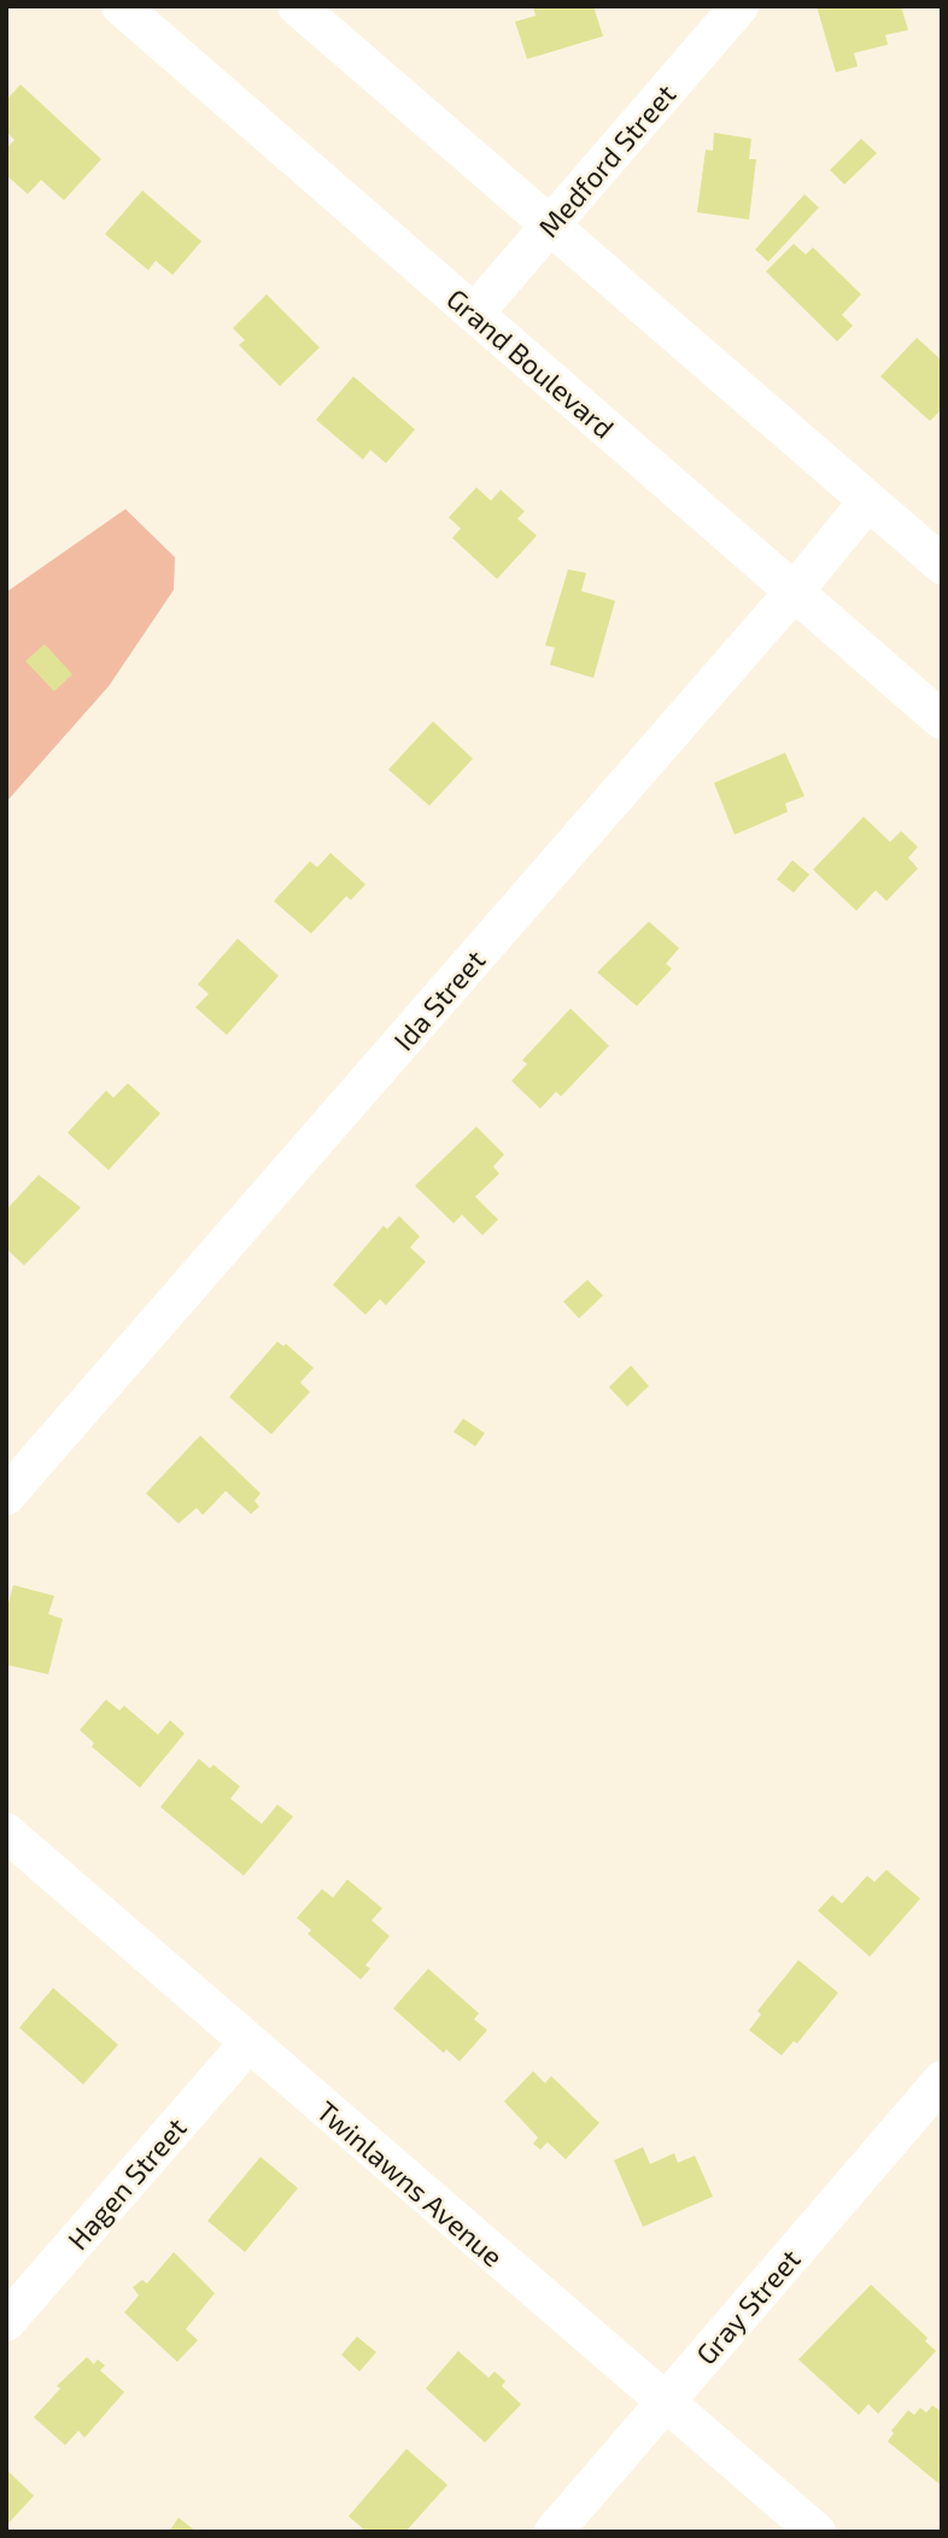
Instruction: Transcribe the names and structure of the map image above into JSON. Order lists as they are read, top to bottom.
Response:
{
  "streets": {
    "street": [
      "Medford Street",
      "Grand Boulevard",
      "Ida Street",
      "Hagen Street",
      "Twinlawns Avenue",
      "Gray Street"
    ]
  },
  "crossings": [
    ["Medford Street", "Grand Boulevard"],
    ["Grand Boulevard", "Ida Street"],
    ["Hagen Street", "Twinlawns Avenue"],
    ["Twinlawns Avenue", "Gray Street"]
  ]
}
